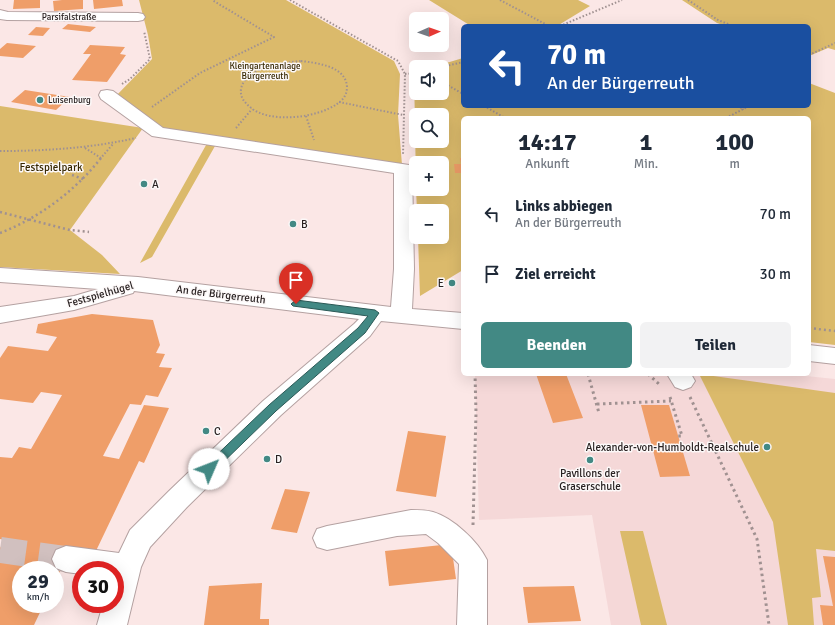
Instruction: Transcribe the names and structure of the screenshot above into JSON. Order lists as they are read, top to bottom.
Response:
{
  "streets": {
    "street": ["Parsifalstraße", "Festspielhügel", "An der Bürgerreuth"]
  },
  "crossings": [
    ["Festspielhügel", "An der Bürgerreuth"]
  ],
  "parks": ["Kleingartenanlage Bürgerreuth", "Festspielpark"],
  "places": [
    "Luisenburg",
    "A",
    "B",
    "E",
    "C",
    "Alexander-von-Humboldt-Realschule",
    "D",
    "Pavillons der Graserschule"
  ],
  "north": "right",
  "page": {
    "map_buttons": ["+", "−"],
    "turn": ["70 m", "An der Bürgerreuth"],
    "eta": [
      "14:17",
      "Ankunft",
      "1",
      "Min.",
      "100",
      "m"
    ],
    "list": [
      {
        "name": "Links abbiegen",
        "note": "An der Bürgerreuth",
        "value": "70 m"
      },
      {
        "name": "Ziel erreicht",
        "value": "30 m"
      }
    ],
    "buttons": ["Beenden", "Teilen"],
    "speed": "29 km/h",
    "limit": "30"
  }
}
